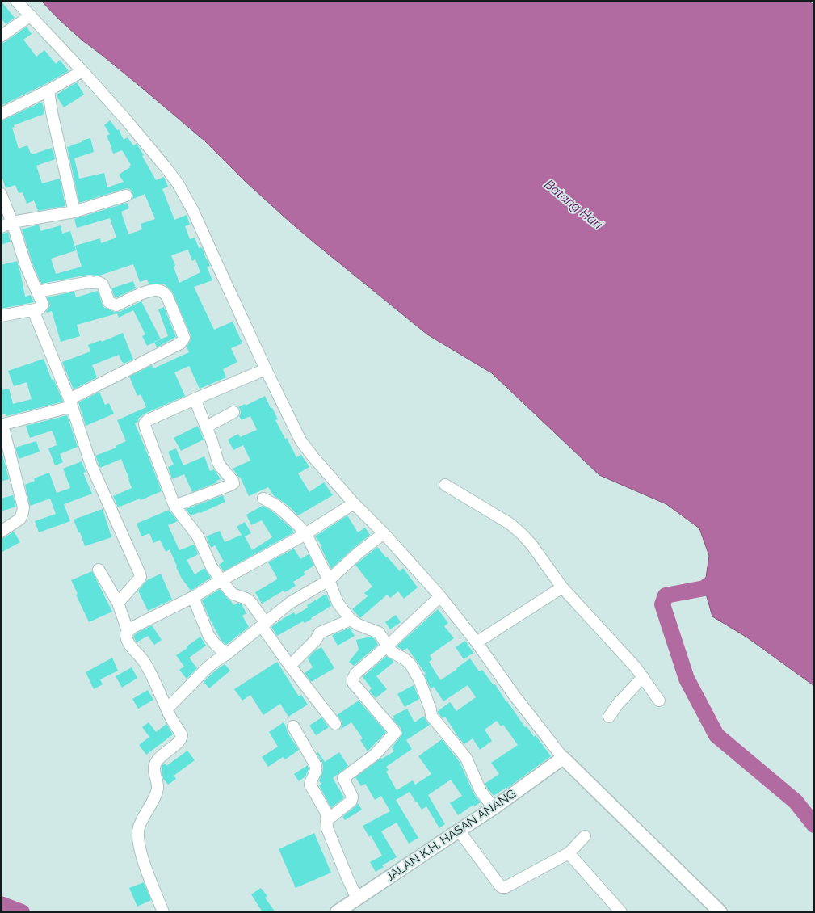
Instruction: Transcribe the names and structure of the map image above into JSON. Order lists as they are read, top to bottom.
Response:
{
  "streets": {
    "main road": ["JALAN K.H. HASAN ANANG"]
  },
  "water": ["Batang Hari"]
}
